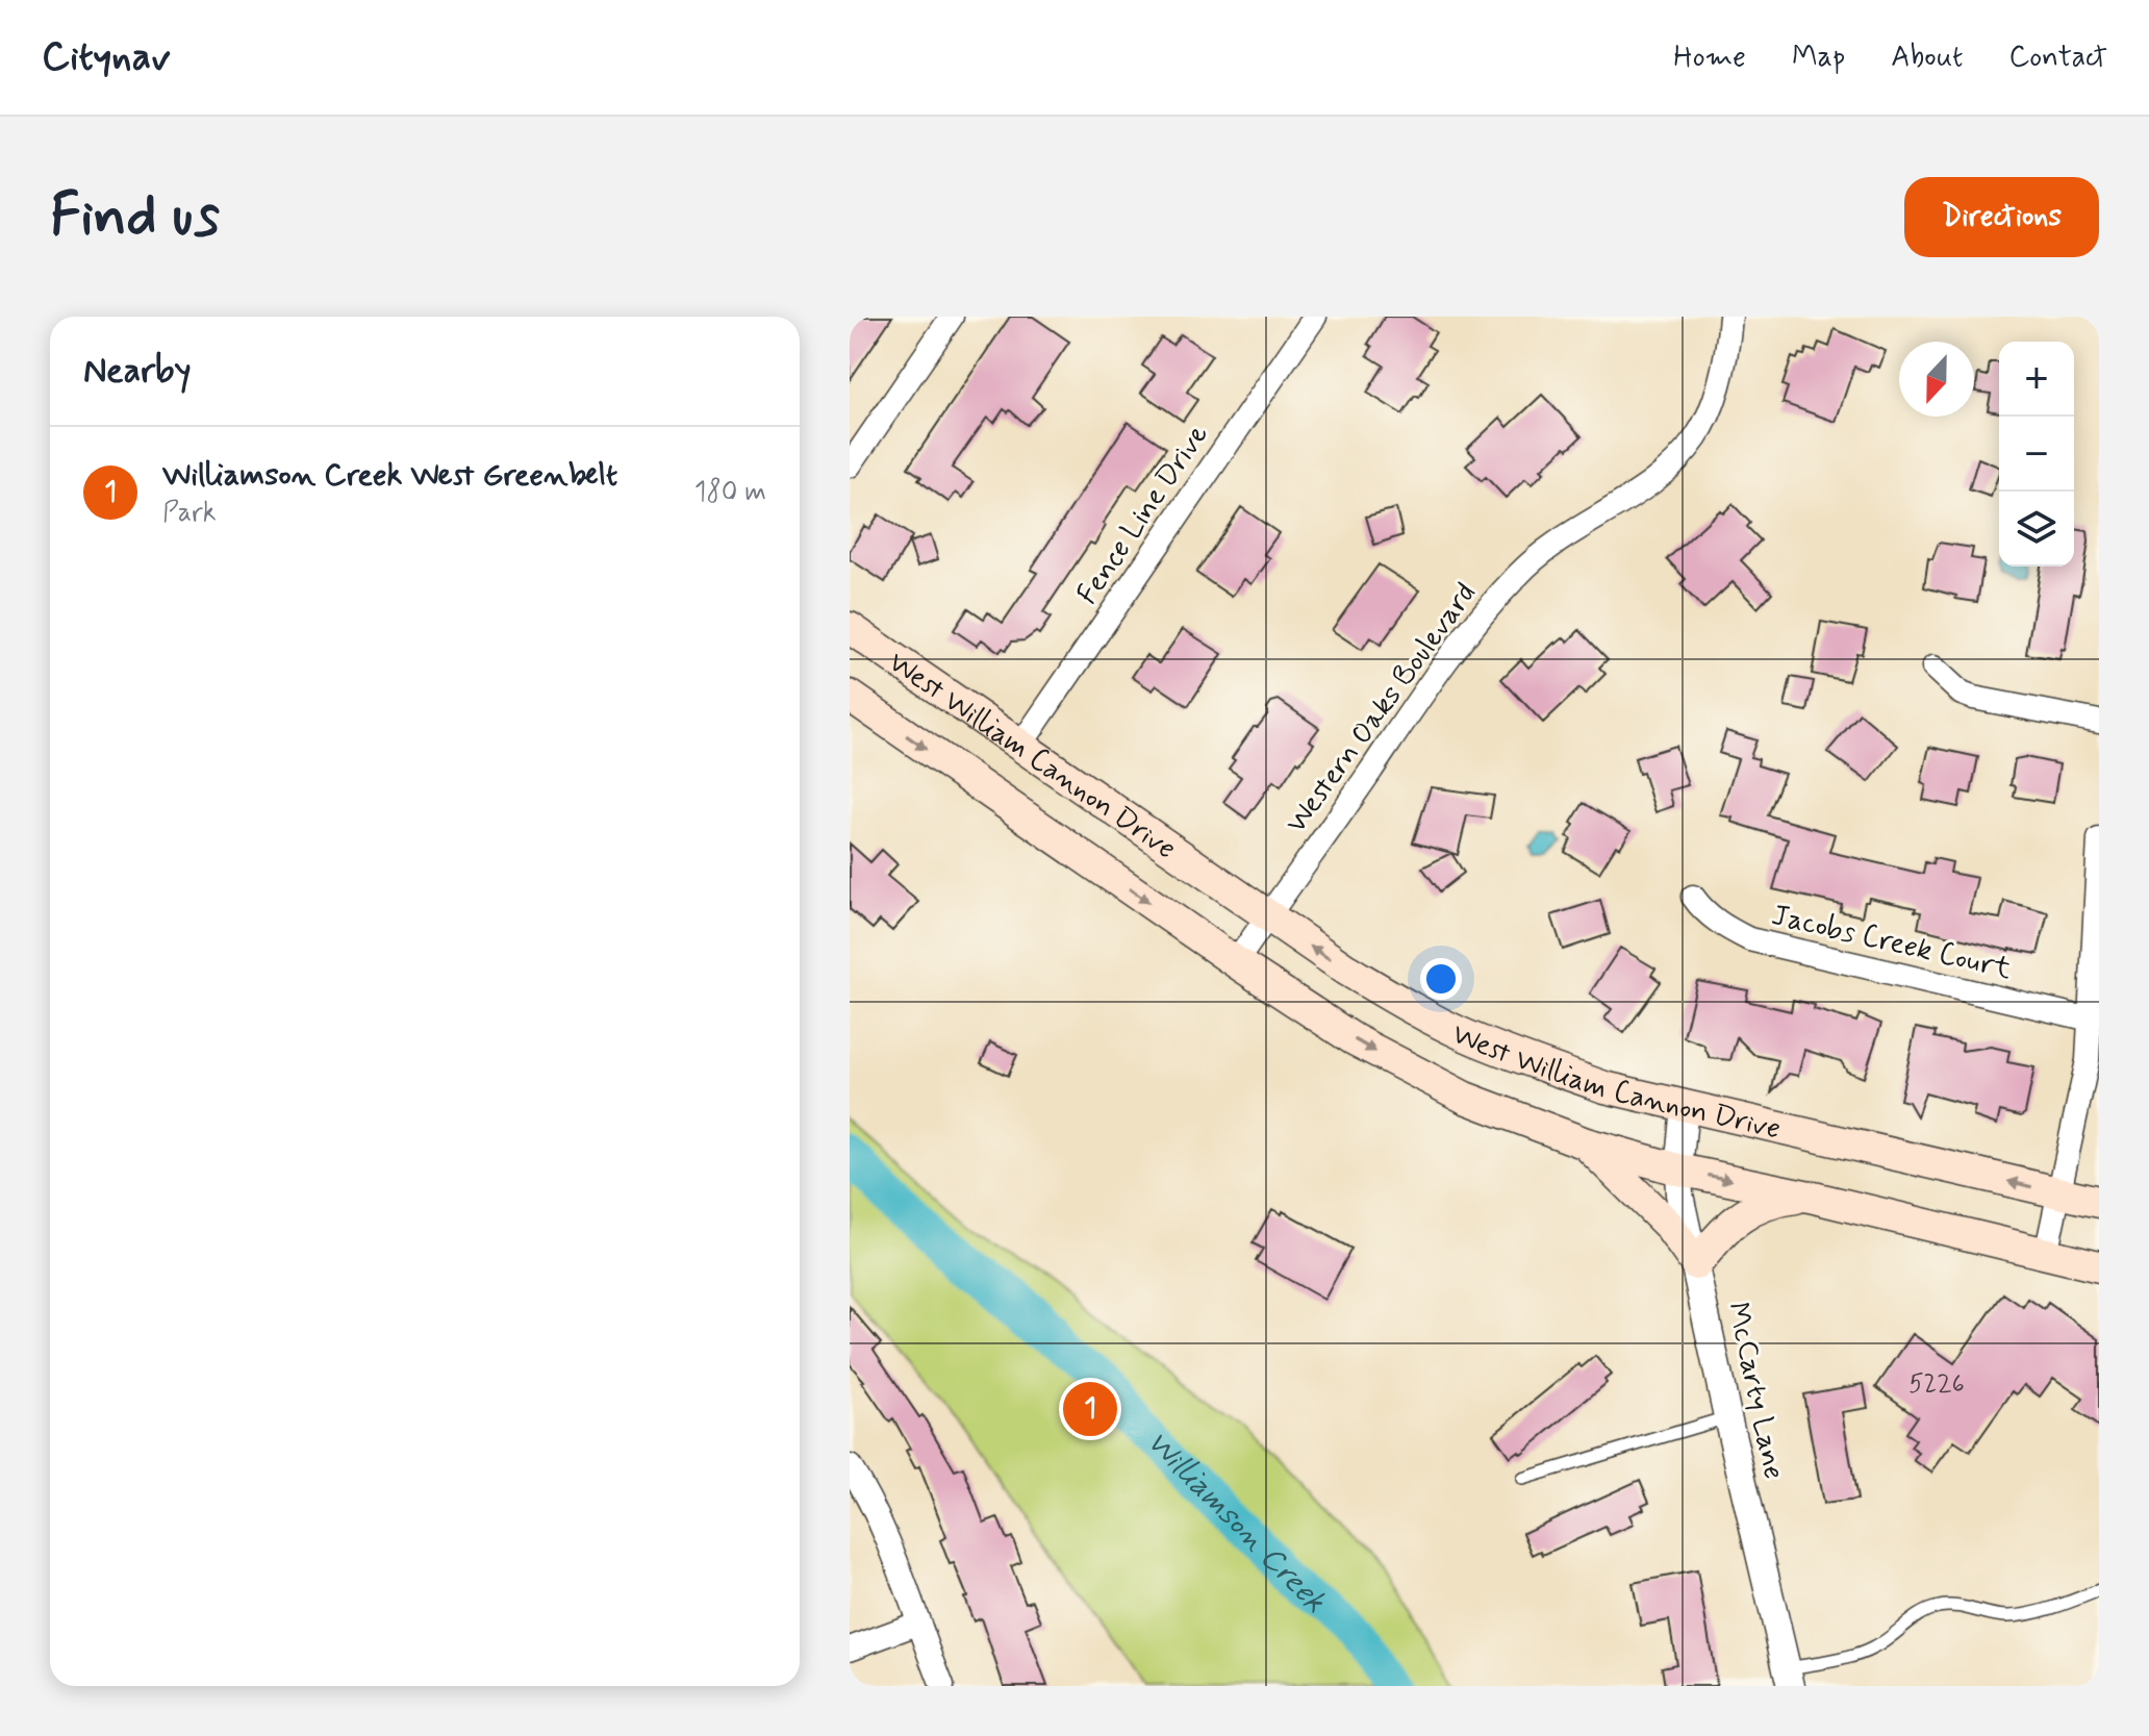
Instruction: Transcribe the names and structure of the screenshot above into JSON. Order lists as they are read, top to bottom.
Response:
{
  "streets": {
    "main road": ["West William Cannon Drive"],
    "street": [
      "Fence Line Drive",
      "Western Oaks Boulevard",
      "Jacobs Creek Court",
      "McCarty Lane"
    ]
  },
  "crossings": [
    ["Fence Line Drive", "West William Cannon Drive"],
    ["Western Oaks Boulevard", "West William Cannon Drive"],
    ["West William Cannon Drive", "McCarty Lane"]
  ],
  "water": ["Williamson Creek"],
  "house_numbers": ["5226"],
  "north": "bottom",
  "page": {
    "header": "Citynav",
    "nav": [
      "Home",
      "Map",
      "About",
      "Contact"
    ],
    "buttons": "Directions",
    "title": "Find us",
    "heading": "Nearby",
    "map_buttons": ["+", "−"],
    "list": [
      {
        "mark": "1",
        "name": "Williamson Creek West Greenbelt",
        "note": "Park",
        "value": "180 m"
      }
    ],
    "pins": "1"
  }
}
